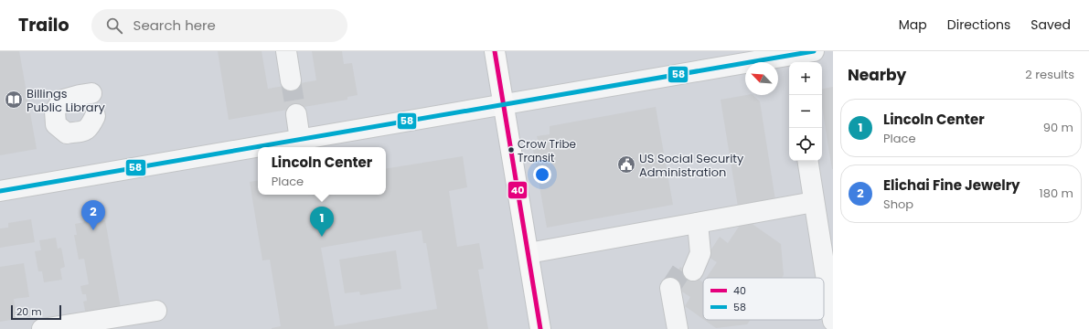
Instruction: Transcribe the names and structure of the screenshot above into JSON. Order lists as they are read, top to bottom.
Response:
{
  "places": {
    "library": ["Billings Public Library"],
    "other": ["Crow Tribe Transit"],
    "public building": ["US Social Security Administration"]
  },
  "lines": ["transit line 40", "transit line 58"],
  "legend": ["40", "58"],
  "scale_bar": "20 m",
  "north": "top left",
  "page": {
    "header": "Trailo",
    "search": "Search here",
    "nav": ["Map", "Directions", "Saved"],
    "heading": ["Nearby", "2 results"],
    "map_buttons": ["+", "−"],
    "list": [
      {
        "mark": "1",
        "name": "Lincoln Center",
        "note": "Place",
        "value": "90 m"
      },
      {
        "mark": "2",
        "name": "Elichai Fine Jewelry",
        "note": "Shop",
        "value": "180 m"
      }
    ],
    "popup": ["Lincoln Center", "Place"],
    "pins": ["2", "1"],
    "scale": "20 m"
  }
}
